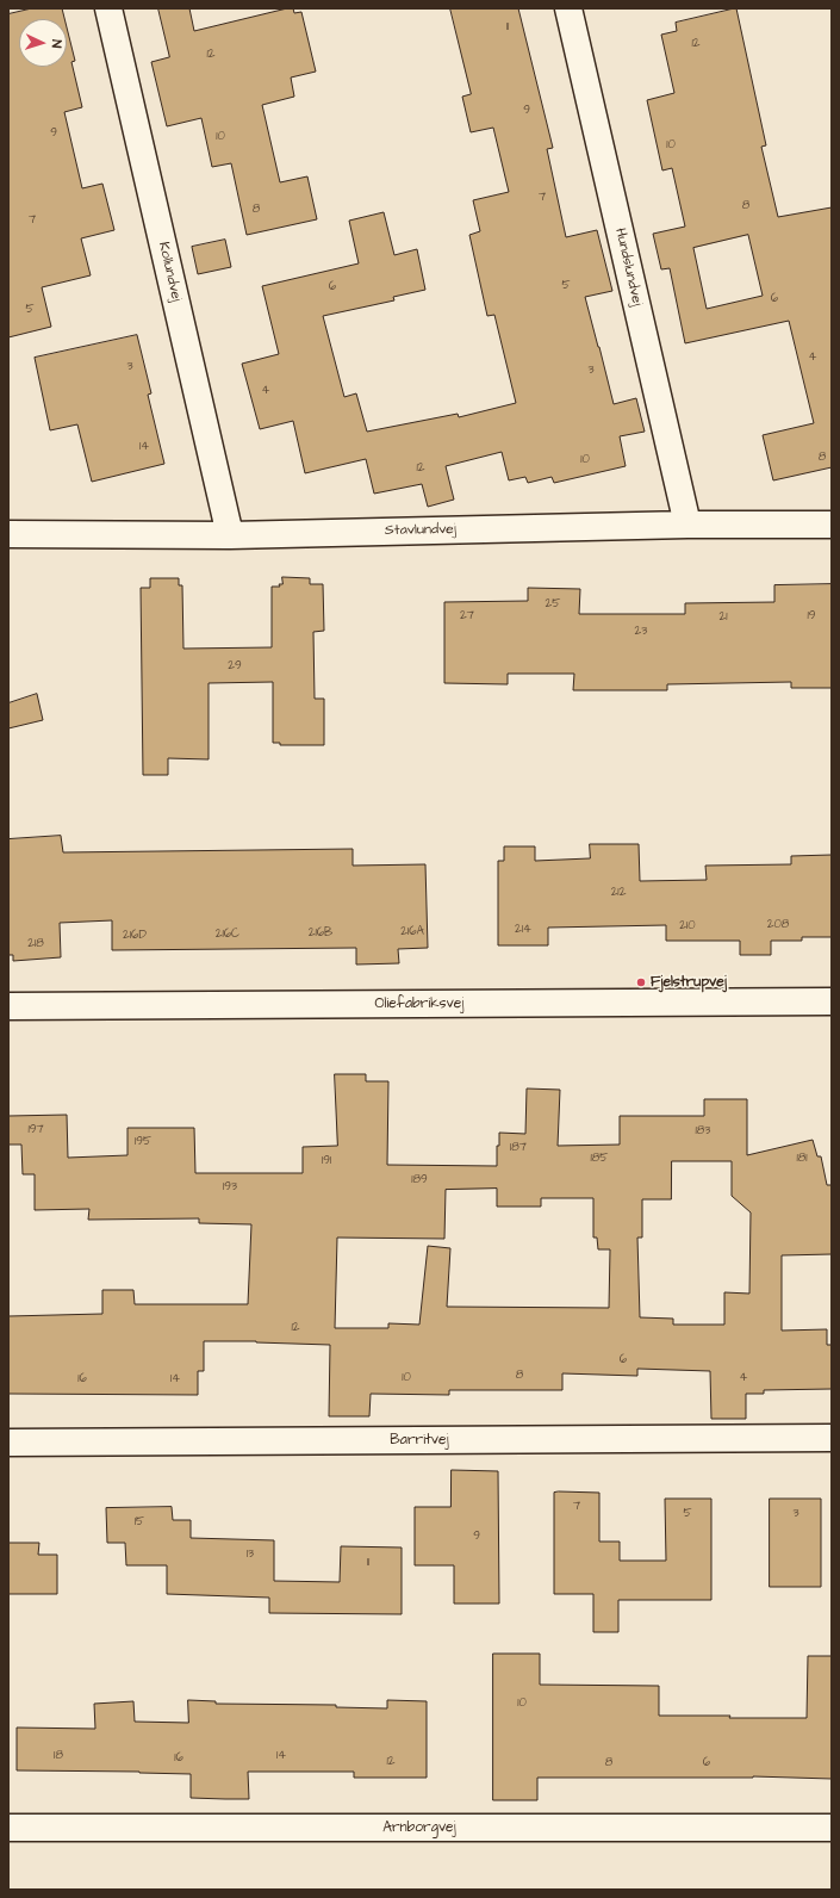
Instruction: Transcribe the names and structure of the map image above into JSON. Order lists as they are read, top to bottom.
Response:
{
  "streets": {
    "street": [
      "Hundslundvej",
      "Kollundvej",
      "Stavlundvej",
      "Oliefabriksvej",
      "Barritvej",
      "Arnborgvej"
    ]
  },
  "crossings": [
    ["Hundslundvej", "Stavlundvej"],
    ["Kollundvej", "Stavlundvej"]
  ],
  "places": ["Fjelstrupvej"],
  "house_numbers": [
    "11",
    "12",
    "12",
    "9",
    "9",
    "10",
    "10",
    "7",
    "8",
    "8",
    "7",
    "5",
    "6",
    "6",
    "5",
    "4",
    "3",
    "3",
    "4",
    "14",
    "8",
    "10",
    "12",
    "25",
    "27",
    "19",
    "21",
    "23",
    "29",
    "212",
    "208",
    "210",
    "214",
    "216A",
    "216B",
    "216C",
    "216D",
    "218",
    "197",
    "183",
    "195",
    "187",
    "185",
    "181",
    "191",
    "189",
    "193",
    "12",
    "6",
    "8",
    "10",
    "4",
    "16",
    "14",
    "7",
    "5",
    "3",
    "15",
    "9",
    "13",
    "11",
    "10",
    "18",
    "14",
    "16",
    "12",
    "8",
    "6"
  ],
  "north": "right"
}
